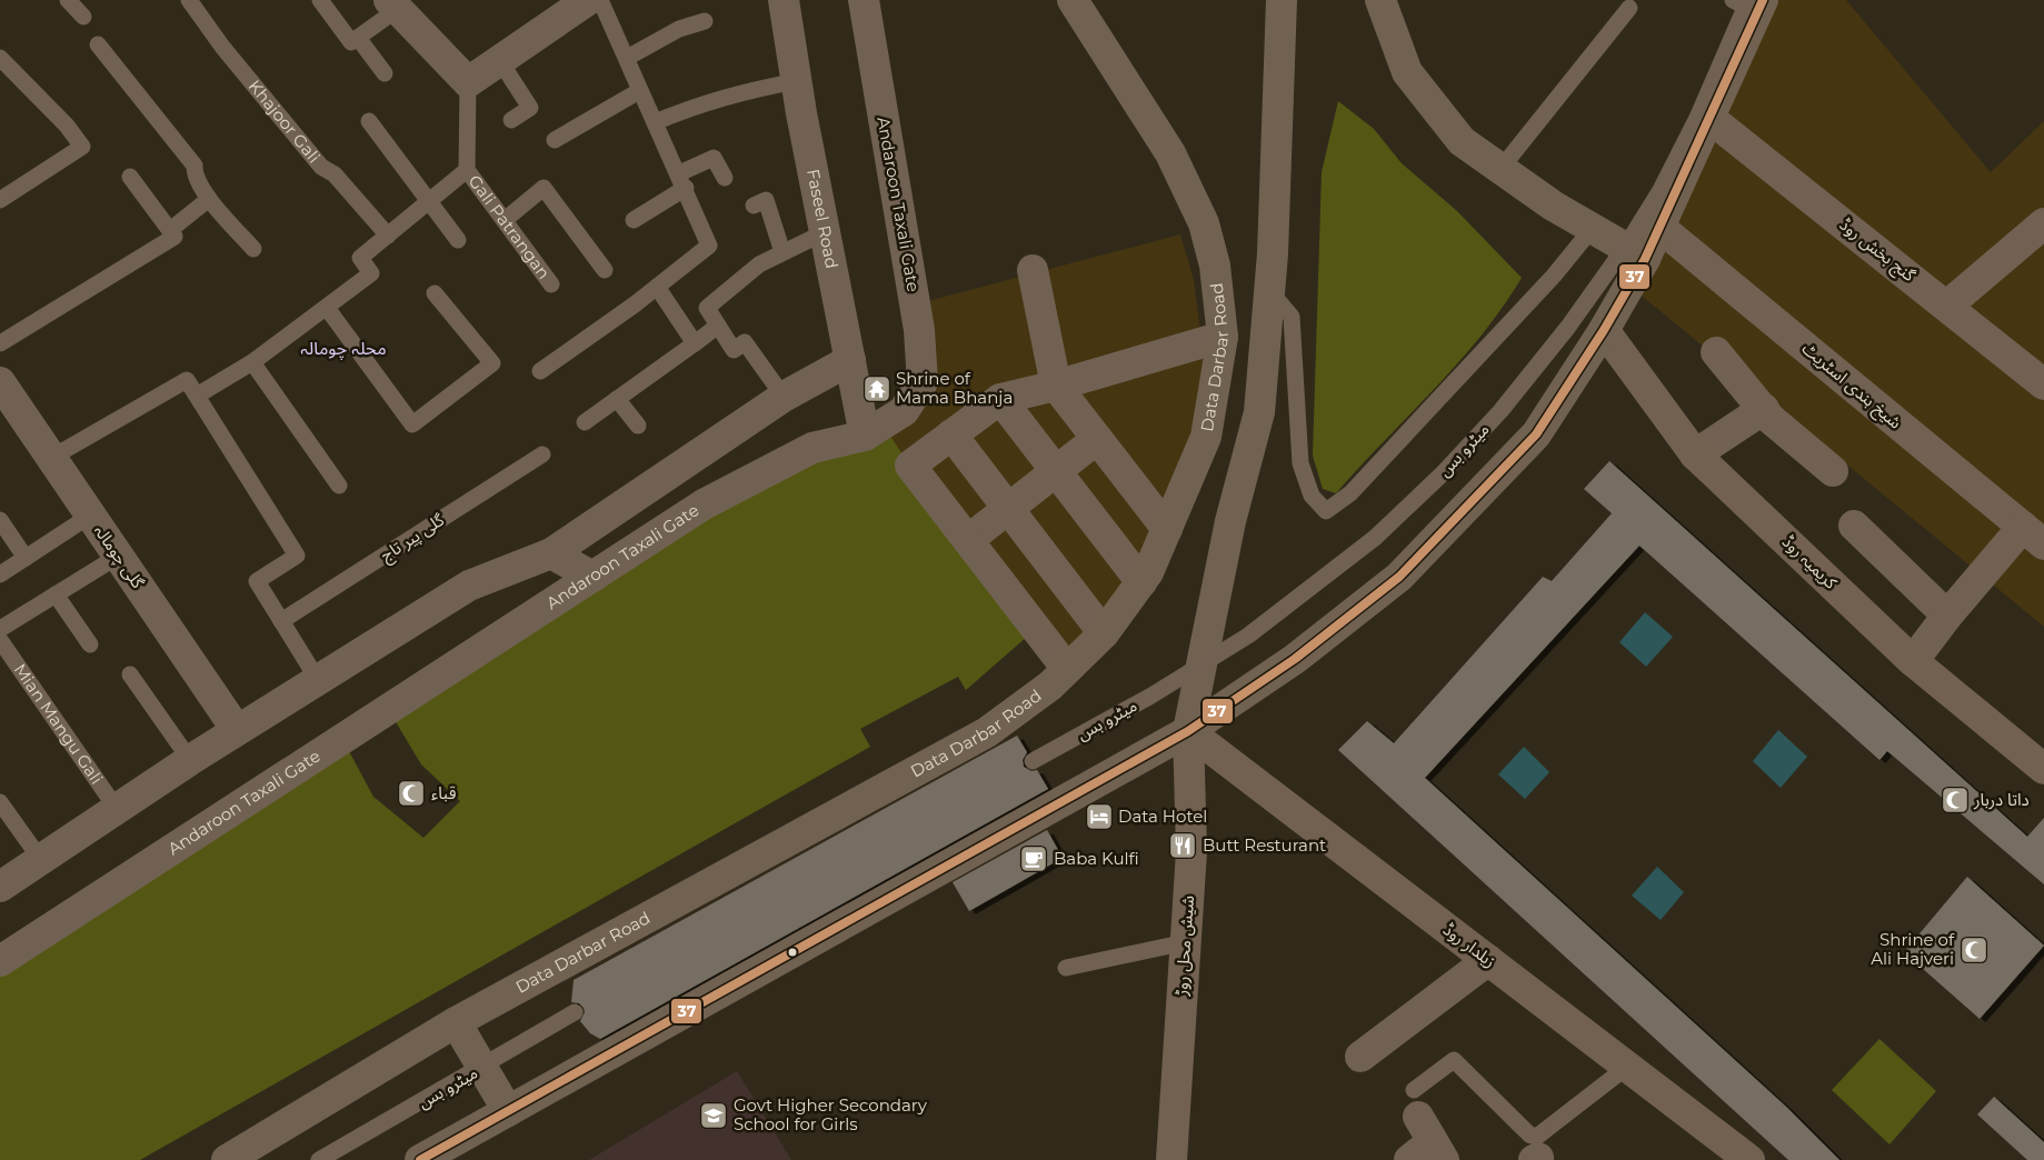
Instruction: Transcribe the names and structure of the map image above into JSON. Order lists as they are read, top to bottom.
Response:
{
  "streets": {
    "main road": ["Data Darbar Road"],
    "street": [
      "Andaroon Taxali Gate",
      "Faseel Road",
      "گنج بخش روڈ",
      "شیخ ہندی اسٹریٹ",
      "گلی چومالہ",
      "کریمیہ روڈ",
      "شیش محل روڑ",
      "زیلدار روڈ"
    ],
    "lane": [
      "Khajoor Gali",
      "Gali Patrangan",
      "میٹرو بس",
      "گلی پیر تاج",
      "Mian Mangu Gali"
    ]
  },
  "crossings": [
    ["Andaroon Taxali Gate", "Faseel Road"],
    ["شیش محل روڑ", "زیلدار روڈ"]
  ],
  "districts": ["محلہ چومالہ"],
  "places": {
    "temple": ["Shrine of Mama Bhanja"],
    "mosque": ["قباء", "داتا دربار", "Shrine of Ali Hajveri"],
    "hotel": ["Data Hotel"],
    "restaurant": ["Butt Resturant"],
    "cafe": ["Baba Kulfi"],
    "school or university": ["Govt Higher Secondary School for Girls"]
  },
  "lines": ["transit line 37"]
}
